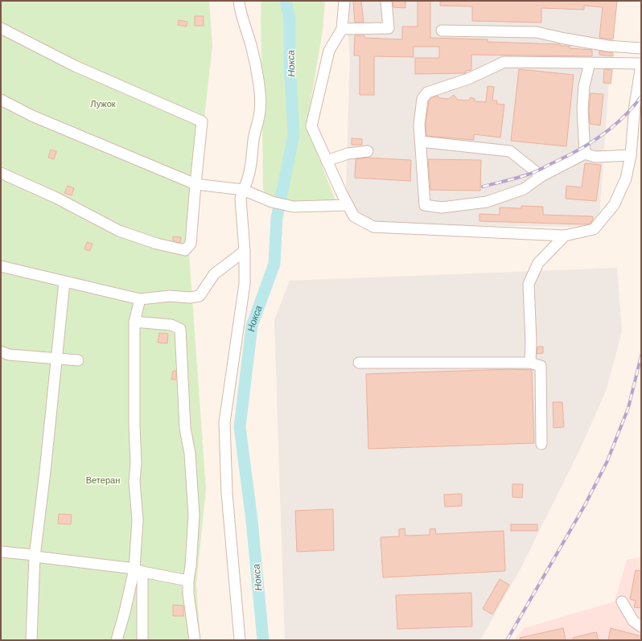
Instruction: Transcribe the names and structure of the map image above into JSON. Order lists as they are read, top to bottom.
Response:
{
  "water": ["Нокса"],
  "parks": ["Лужок", "Ветеран"]
}
